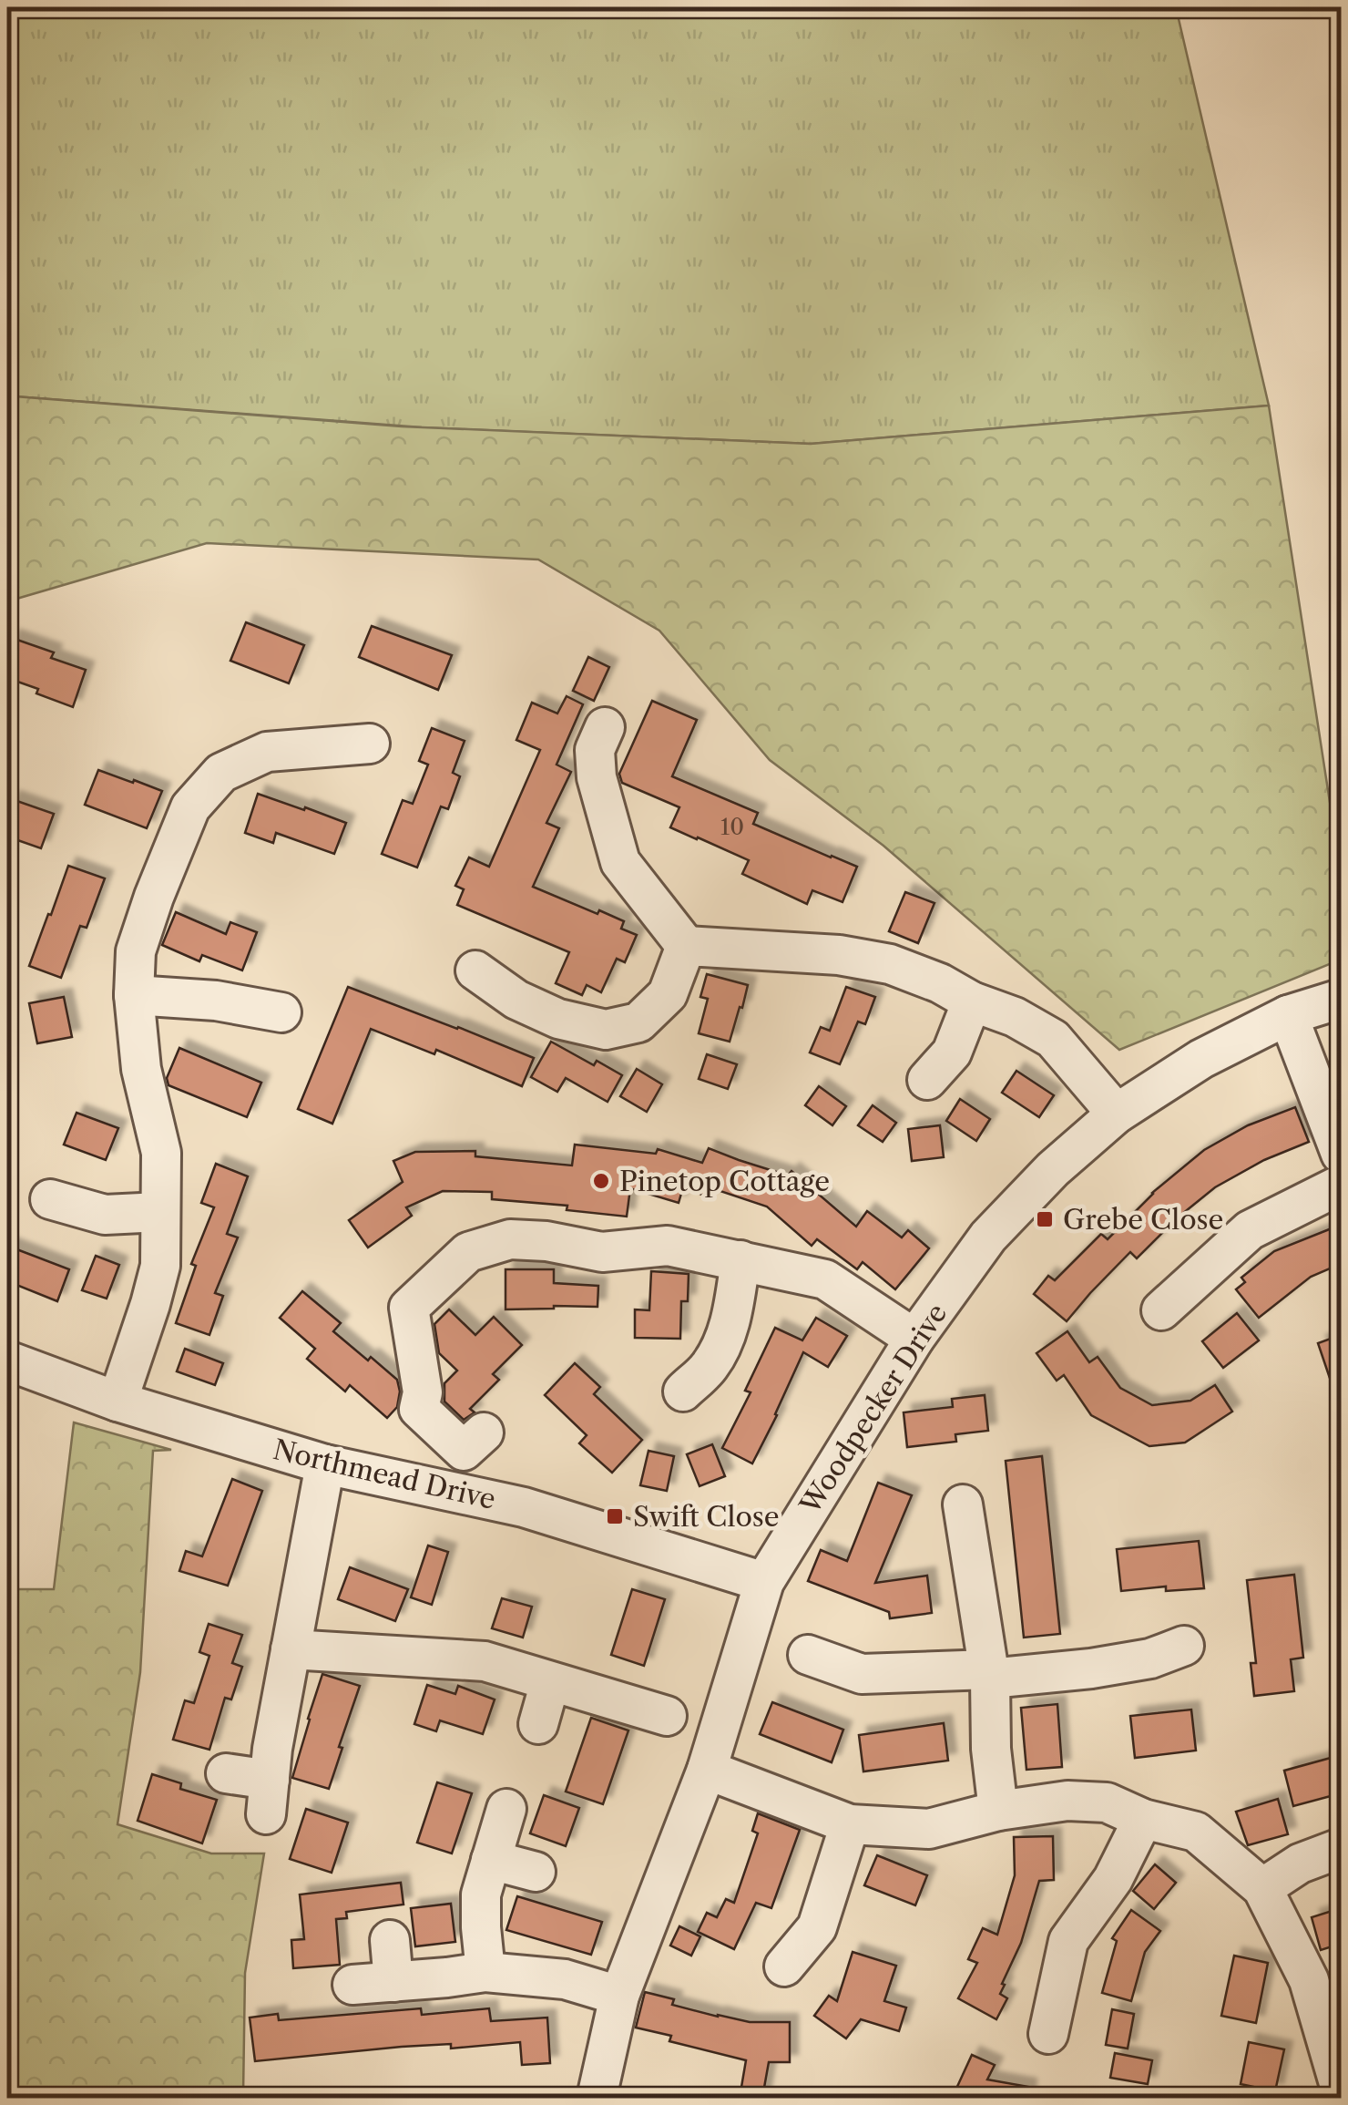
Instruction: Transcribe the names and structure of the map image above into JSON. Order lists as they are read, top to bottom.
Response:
{
  "streets": {
    "street": ["Woodpecker Drive", "Northmead Drive"]
  },
  "crossings": [
    ["Woodpecker Drive", "Northmead Drive"]
  ],
  "places": {
    "other": ["Pinetop Cottage"],
    "transit": ["Grebe Close", "Swift Close"]
  },
  "house_numbers": ["10"]
}
